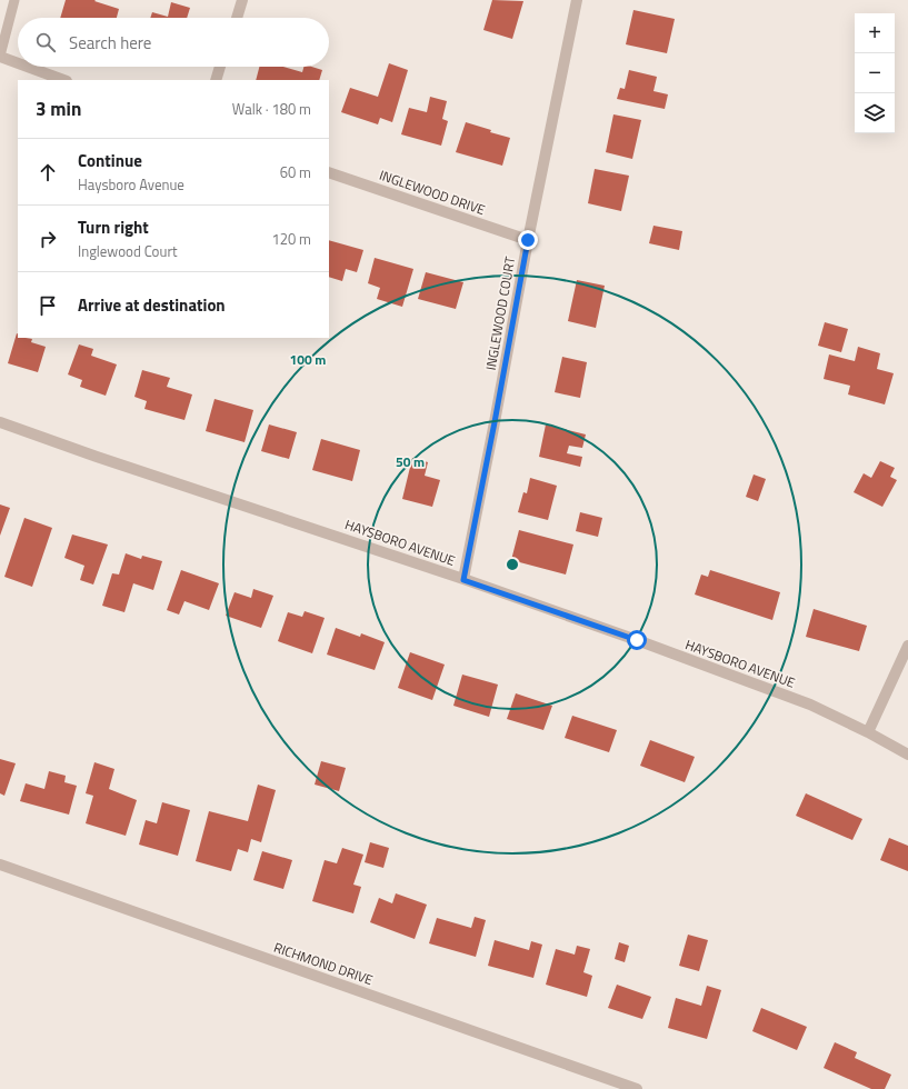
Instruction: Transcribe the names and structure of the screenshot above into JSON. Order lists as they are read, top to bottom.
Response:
{
  "streets": {
    "street": [
      "INGLEWOOD DRIVE",
      "INGLEWOOD COURT",
      "HAYSBORO AVENUE",
      "RICHMOND DRIVE"
    ]
  },
  "crossings": [
    ["INGLEWOOD DRIVE", "INGLEWOOD COURT"],
    ["INGLEWOOD COURT", "HAYSBORO AVENUE"]
  ],
  "page": {
    "map_buttons": ["+", "−"],
    "search": "Search here",
    "heading": ["3 min", "Walk · 180 m"],
    "list": [
      ["Continue", "Haysboro Avenue", "60 m"],
      ["Turn right", "Inglewood Court", "120 m"],
      "Arrive at destination"
    ]
  },
  "rings": ["100 m", "50 m"]
}
